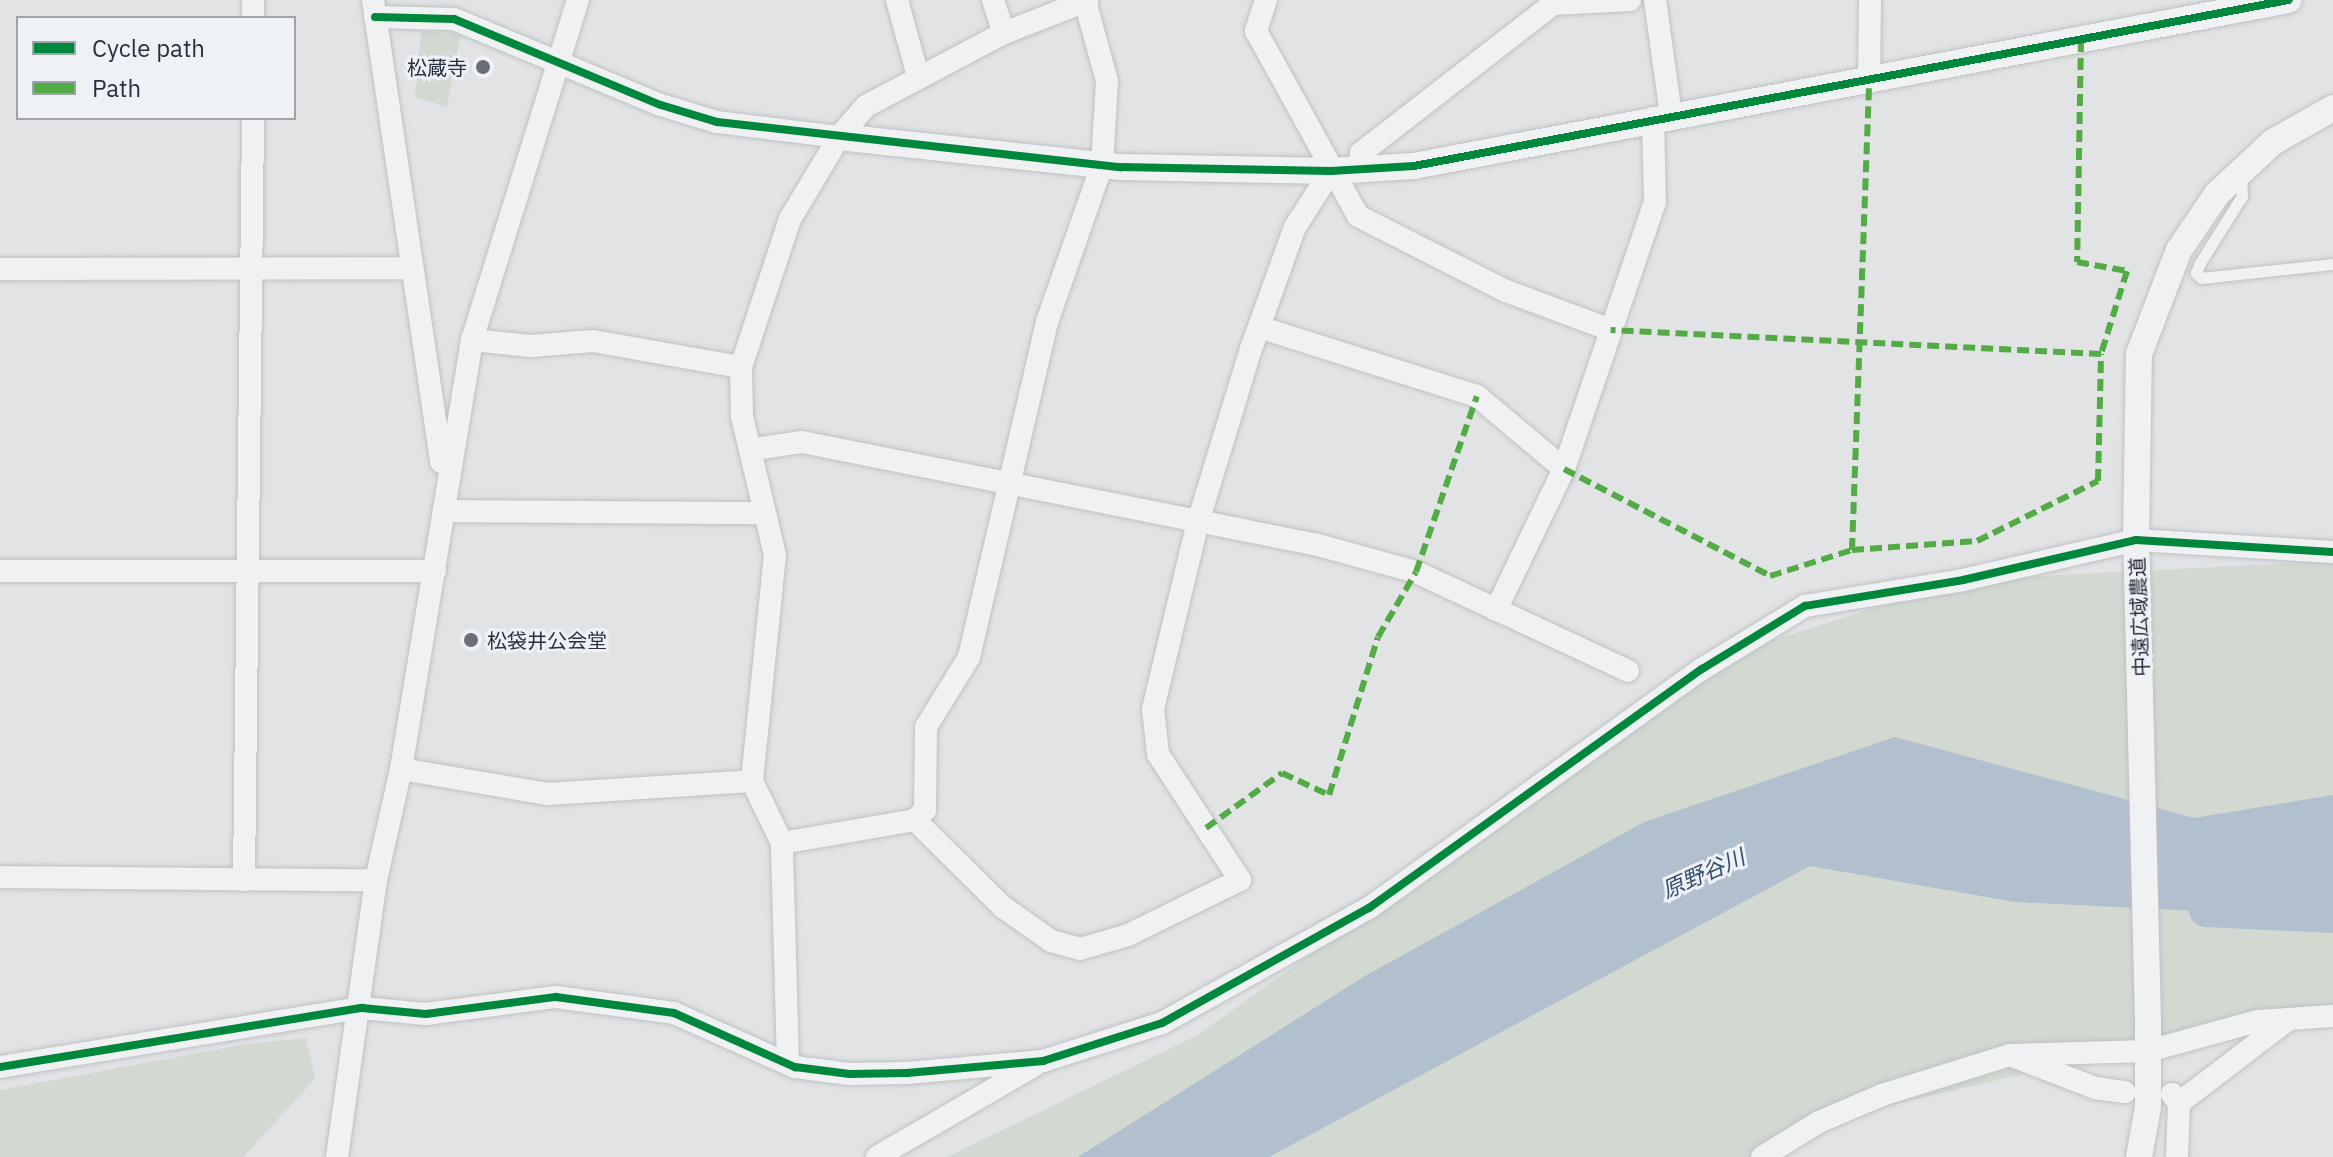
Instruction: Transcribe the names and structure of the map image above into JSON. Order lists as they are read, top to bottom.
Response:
{
  "streets": {
    "street": ["中遠広域農道"]
  },
  "water": ["原野谷川"],
  "places": ["松蔵寺", "松袋井公会堂"],
  "legend": ["Cycle path", "Path"]
}
